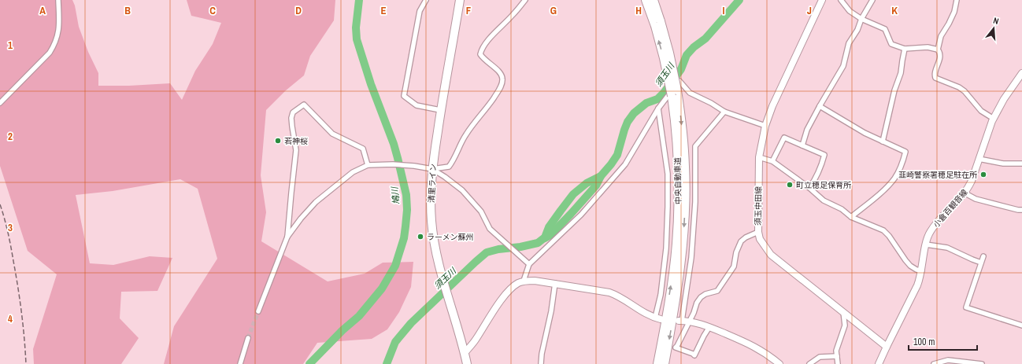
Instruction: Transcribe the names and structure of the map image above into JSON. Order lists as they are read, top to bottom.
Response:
{
  "streets": {
    "highway": ["中央自動車道", "清里ライン"],
    "main road": ["須玉中田線", "小倉百観音線"]
  },
  "crossings": [
    ["須玉中田線", "小倉百観音線"]
  ],
  "water": ["須玉川", "鳩川"],
  "places": [
    "若神桜",
    "韮崎警察署穂足駐在所",
    "町立穂足保育所",
    "ラーメン蘇州"
  ],
  "scale_bar": "100 m",
  "north": "top",
  "grid": {
    "columns": [
      "A",
      "B",
      "C",
      "D",
      "E",
      "F",
      "G",
      "H",
      "I",
      "J",
      "K"
    ],
    "rows": [
      "1",
      "2",
      "3",
      "4"
    ]
  }
}
